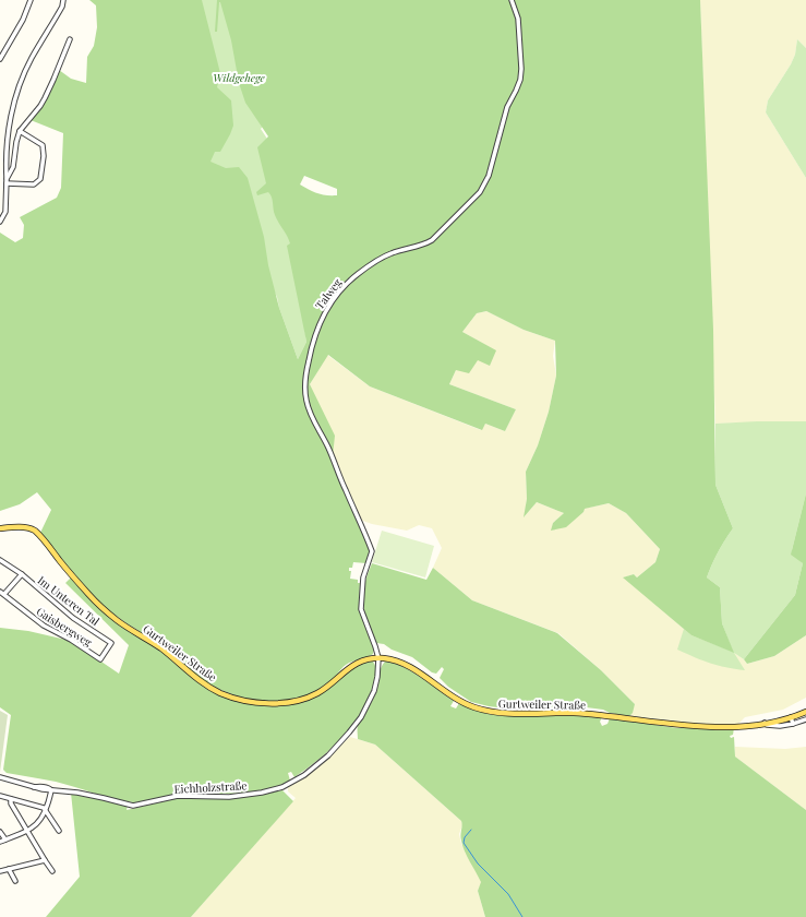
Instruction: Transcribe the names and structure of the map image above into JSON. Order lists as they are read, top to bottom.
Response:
{
  "streets": {
    "main road": ["Gurtweiler Straße"],
    "street": [
      "Talweg",
      "Im Unteren Tal",
      "Gaisbergweg",
      "Eichholzstraße"
    ]
  },
  "crossings": [
    ["Talweg", "Gurtweiler Straße"],
    ["Talweg", "Eichholzstraße"],
    ["Im Unteren Tal", "Gaisbergweg"],
    ["Gurtweiler Straße", "Eichholzstraße"]
  ],
  "parks": ["Wildgehege"]
}
